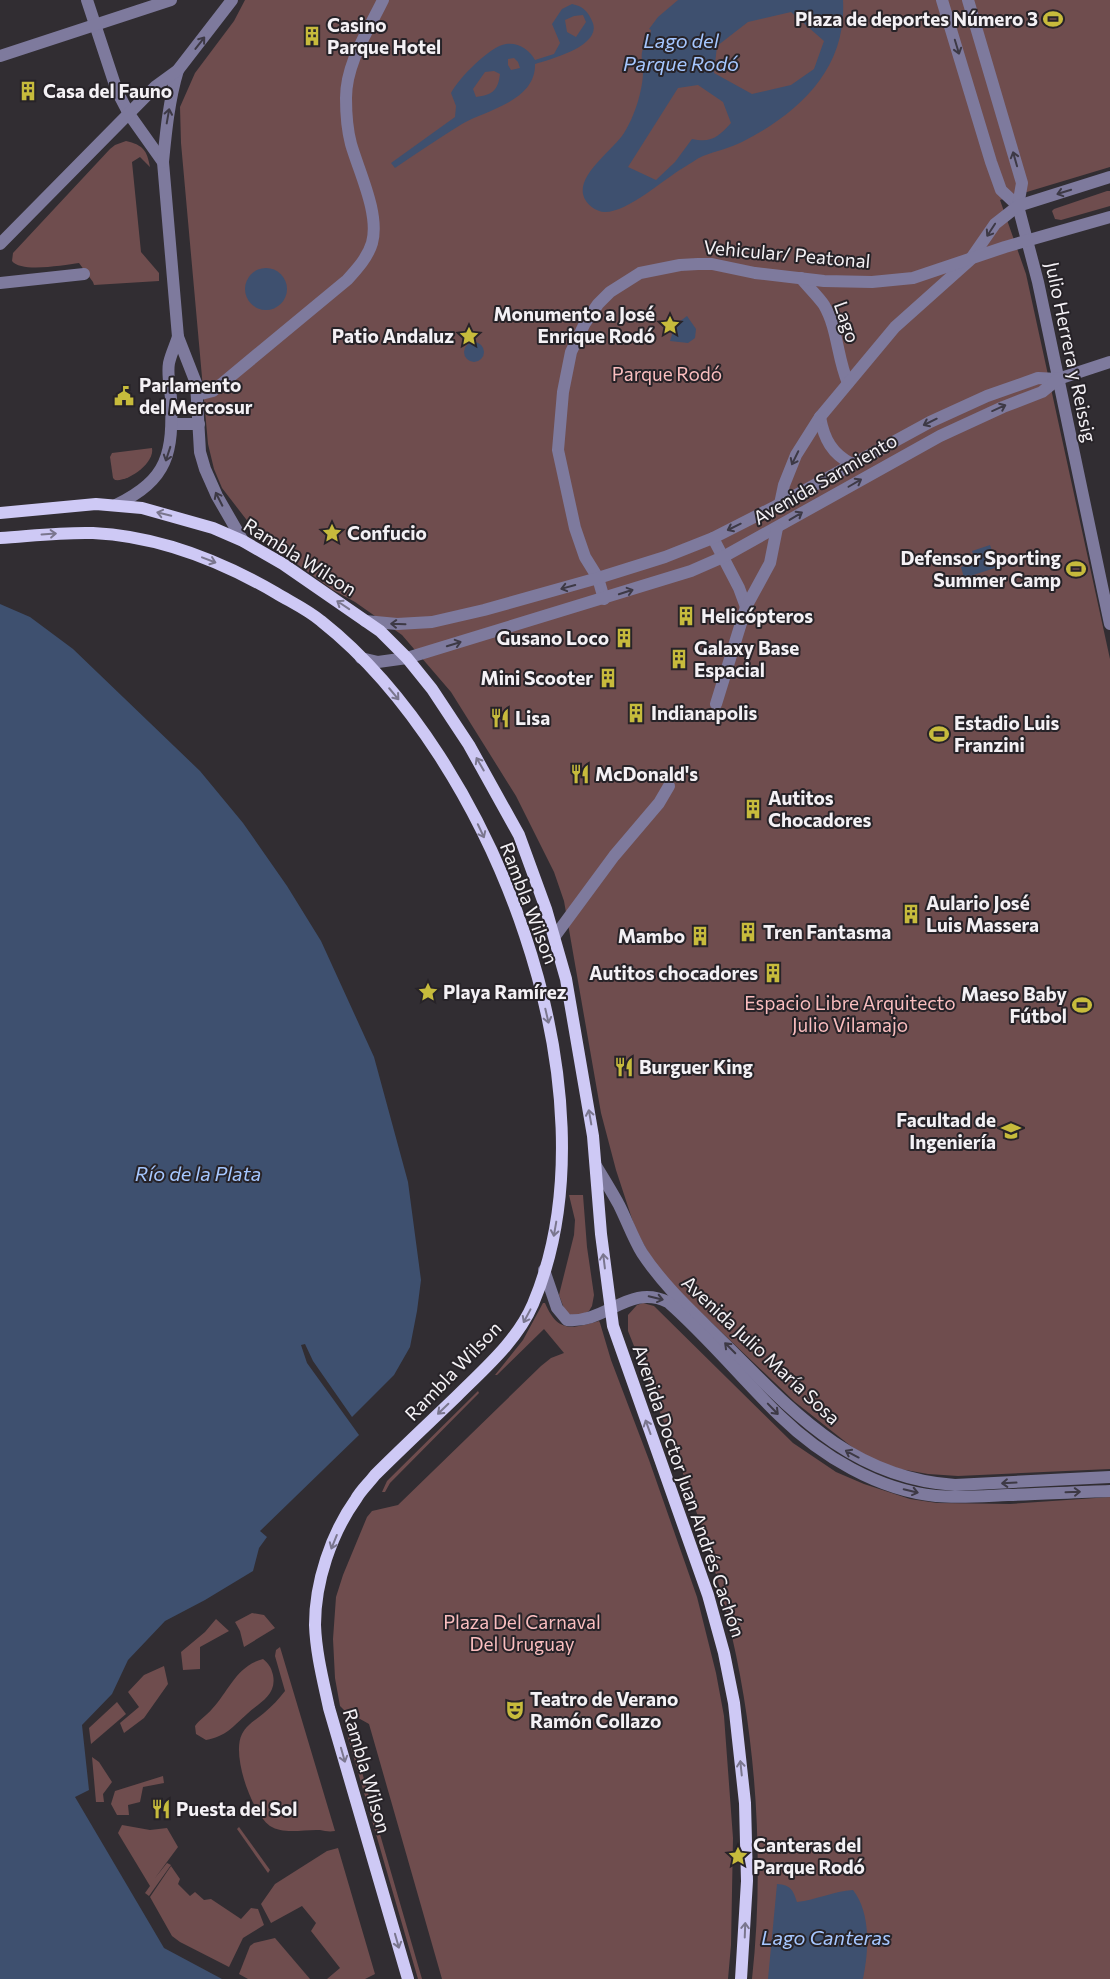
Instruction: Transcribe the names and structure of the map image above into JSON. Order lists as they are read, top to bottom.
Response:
{
  "streets": {
    "main road": ["Rambla Wilson", "Avenida Doctor Juan Andrés Cachón"],
    "street": [
      "Vehicular/ Peatonal",
      "Lago",
      "Julio Herrera y Reissig",
      "Avenida Sarmiento",
      "Avenida Julio María Sosa"
    ]
  },
  "crossings": [
    ["Vehicular/ Peatonal", "Lago"],
    ["Vehicular/ Peatonal", "Julio Herrera y Reissig"],
    ["Vehicular/ Peatonal", "Avenida Sarmiento"],
    ["Julio Herrera y Reissig", "Avenida Sarmiento"],
    ["Avenida Sarmiento", "Rambla Wilson"],
    ["Rambla Wilson", "Avenida Julio María Sosa"],
    ["Rambla Wilson", "Avenida Doctor Juan Andrés Cachón"],
    ["Avenida Julio María Sosa", "Avenida Doctor Juan Andrés Cachón"]
  ],
  "one_way": ["Avenida Doctor Juan Andrés Cachón"],
  "water": ["Lago del Parque Rodó", "Río de la Plata", "Lago Canteras"],
  "parks": ["Parque Rodó", "Espacio Libre Arquitecto Julio Vilamajo", "Plaza Del Carnaval Del Uruguay"],
  "places": {
    "sports": [
      "Plaza de deportes Número 3",
      "Defensor Sporting Summer Camp",
      "Estadio Luis Franzini",
      "Maeso Baby Fútbol"
    ],
    "building": [
      "Casino Parque Hotel",
      "Casa del Fauno",
      "Helicópteros",
      "Gusano Loco",
      "Galaxy Base Espacial",
      "Mini Scooter",
      "Indianapolis",
      "Autitos Chocadores",
      "Aulario José Luis Massera",
      "Tren Fantasma",
      "Mambo",
      "Autitos chocadores"
    ],
    "place": [
      "Monumento a José Enrique Rodó",
      "Patio Andaluz",
      "Confucio",
      "Playa Ramírez",
      "Canteras del Parque Rodó"
    ],
    "public building": ["Parlamento del Mercosur"],
    "restaurant": [
      "Lisa",
      "McDonald's",
      "Burguer King",
      "Puesta del Sol"
    ],
    "school or university": ["Facultad de Ingeniería"],
    "theatre": ["Teatro de Verano Ramón Collazo"]
  }
}
